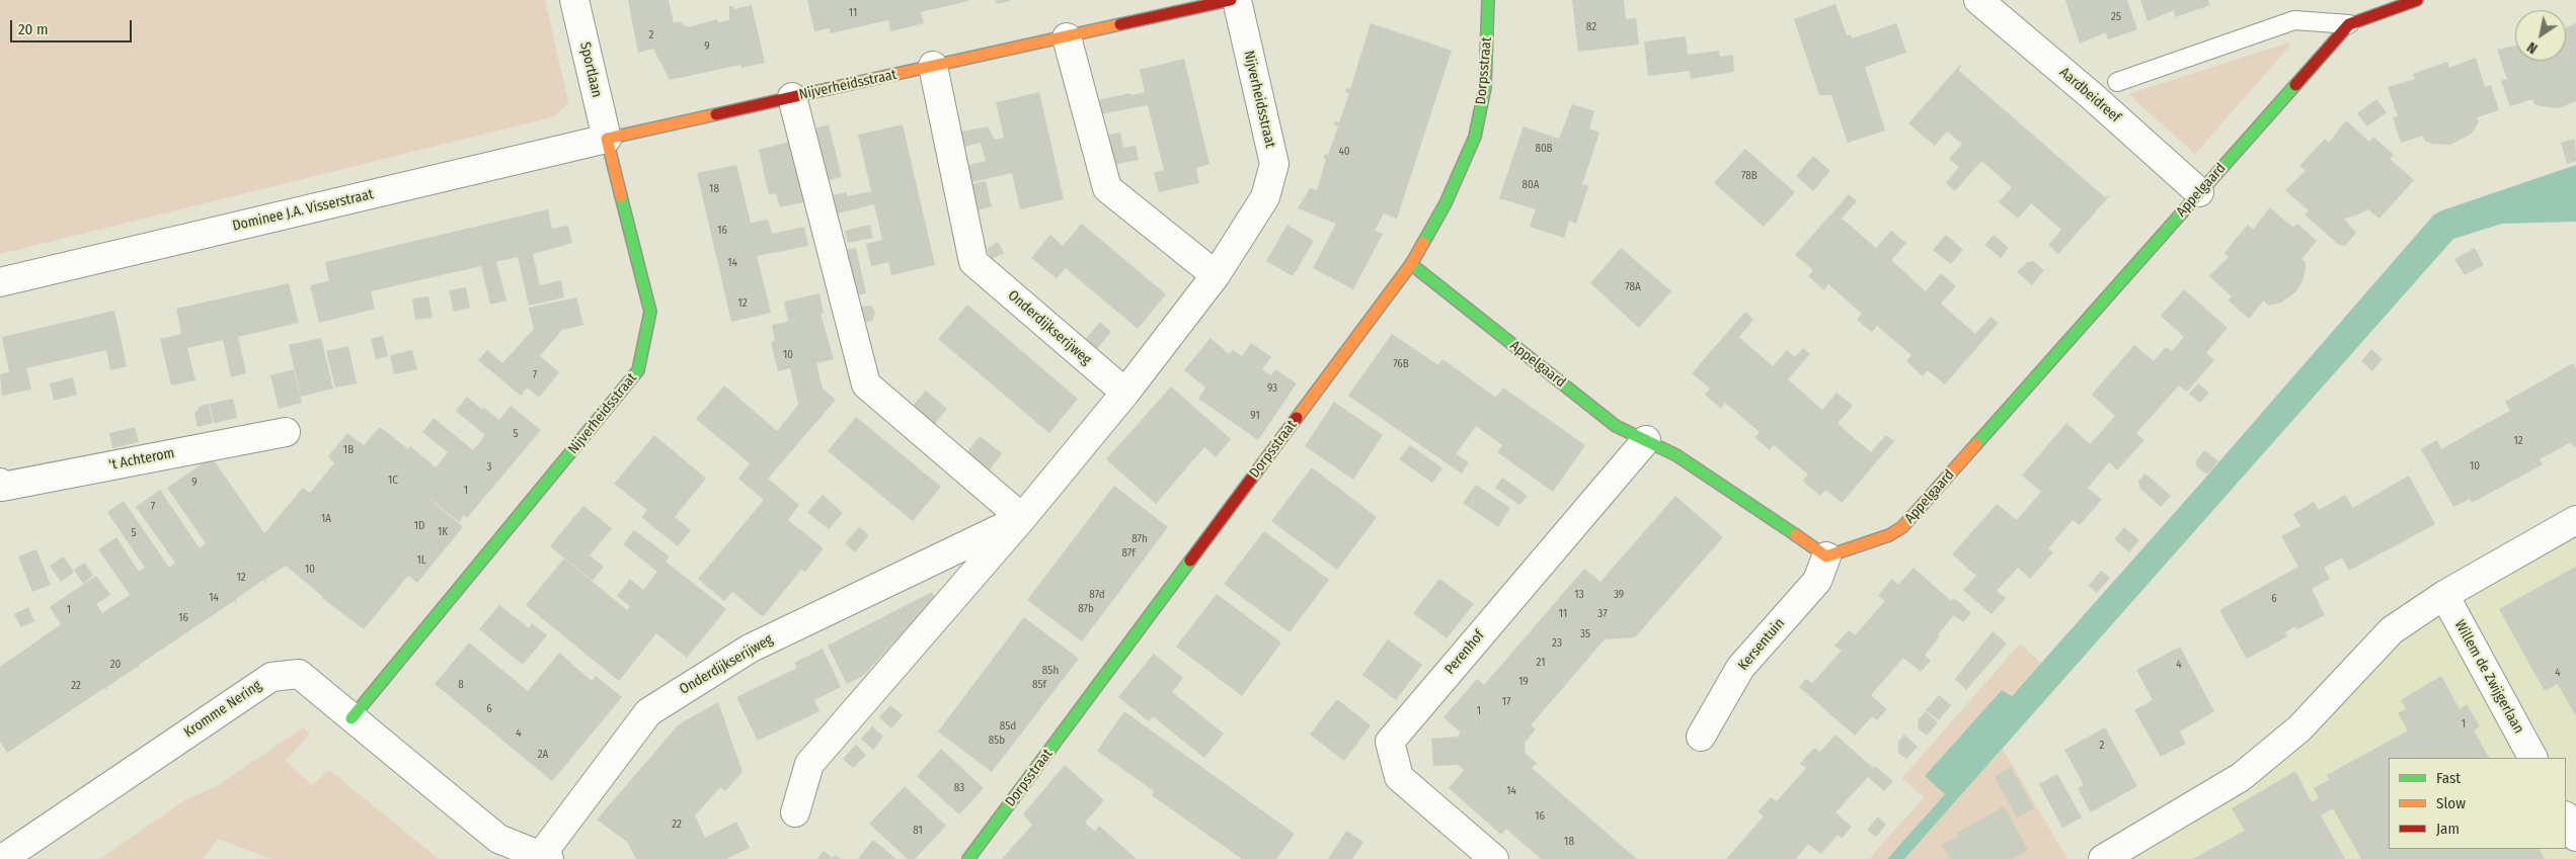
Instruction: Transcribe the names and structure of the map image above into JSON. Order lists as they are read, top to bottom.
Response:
{
  "streets": {
    "street": [
      "Sportlaan",
      "Dorpsstraat",
      "Nijverheidsstraat",
      "Aardbeidreef",
      "Appelgaard",
      "Dominee J.A. Visserstraat",
      "Onderdijkserijweg",
      "'t Achterom",
      "Kersentuin",
      "Perenhof",
      "Willem de Zwijgerlaan",
      "Kromme Nering"
    ]
  },
  "crossings": [
    ["Sportlaan", "Nijverheidsstraat"],
    ["Sportlaan", "Dominee J.A. Visserstraat"],
    ["Dorpsstraat", "Appelgaard"],
    ["Nijverheidsstraat", "Dominee J.A. Visserstraat"],
    ["Nijverheidsstraat", "Onderdijkserijweg"],
    ["Nijverheidsstraat", "Kromme Nering"],
    ["Aardbeidreef", "Appelgaard"],
    ["Appelgaard", "Kersentuin"],
    ["Appelgaard", "Perenhof"],
    ["Onderdijkserijweg", "Kromme Nering"]
  ],
  "house_numbers": [
    "11",
    "25",
    "82",
    "2",
    "9",
    "80B",
    "40",
    "78B",
    "80A",
    "18",
    "16",
    "14",
    "78A",
    "12",
    "10",
    "76B",
    "7",
    "93",
    "91",
    "5",
    "12",
    "1B",
    "10",
    "3",
    "1C",
    "9",
    "1",
    "7",
    "1A",
    "1D",
    "1K",
    "5",
    "87h",
    "87f",
    "1L",
    "10",
    "12",
    "87d",
    "13",
    "39",
    "14",
    "6",
    "87b",
    "1",
    "11",
    "37",
    "16",
    "35",
    "23",
    "21",
    "20",
    "4",
    "85h",
    "4",
    "19",
    "8",
    "85f",
    "22",
    "17",
    "6",
    "1",
    "1",
    "85d",
    "4",
    "85b",
    "2",
    "2A",
    "83",
    "14",
    "16",
    "22",
    "81",
    "18"
  ],
  "legend": ["Fast", "Slow", "Jam"],
  "scale_bar": "20 m",
  "north": "bottom left"
}
